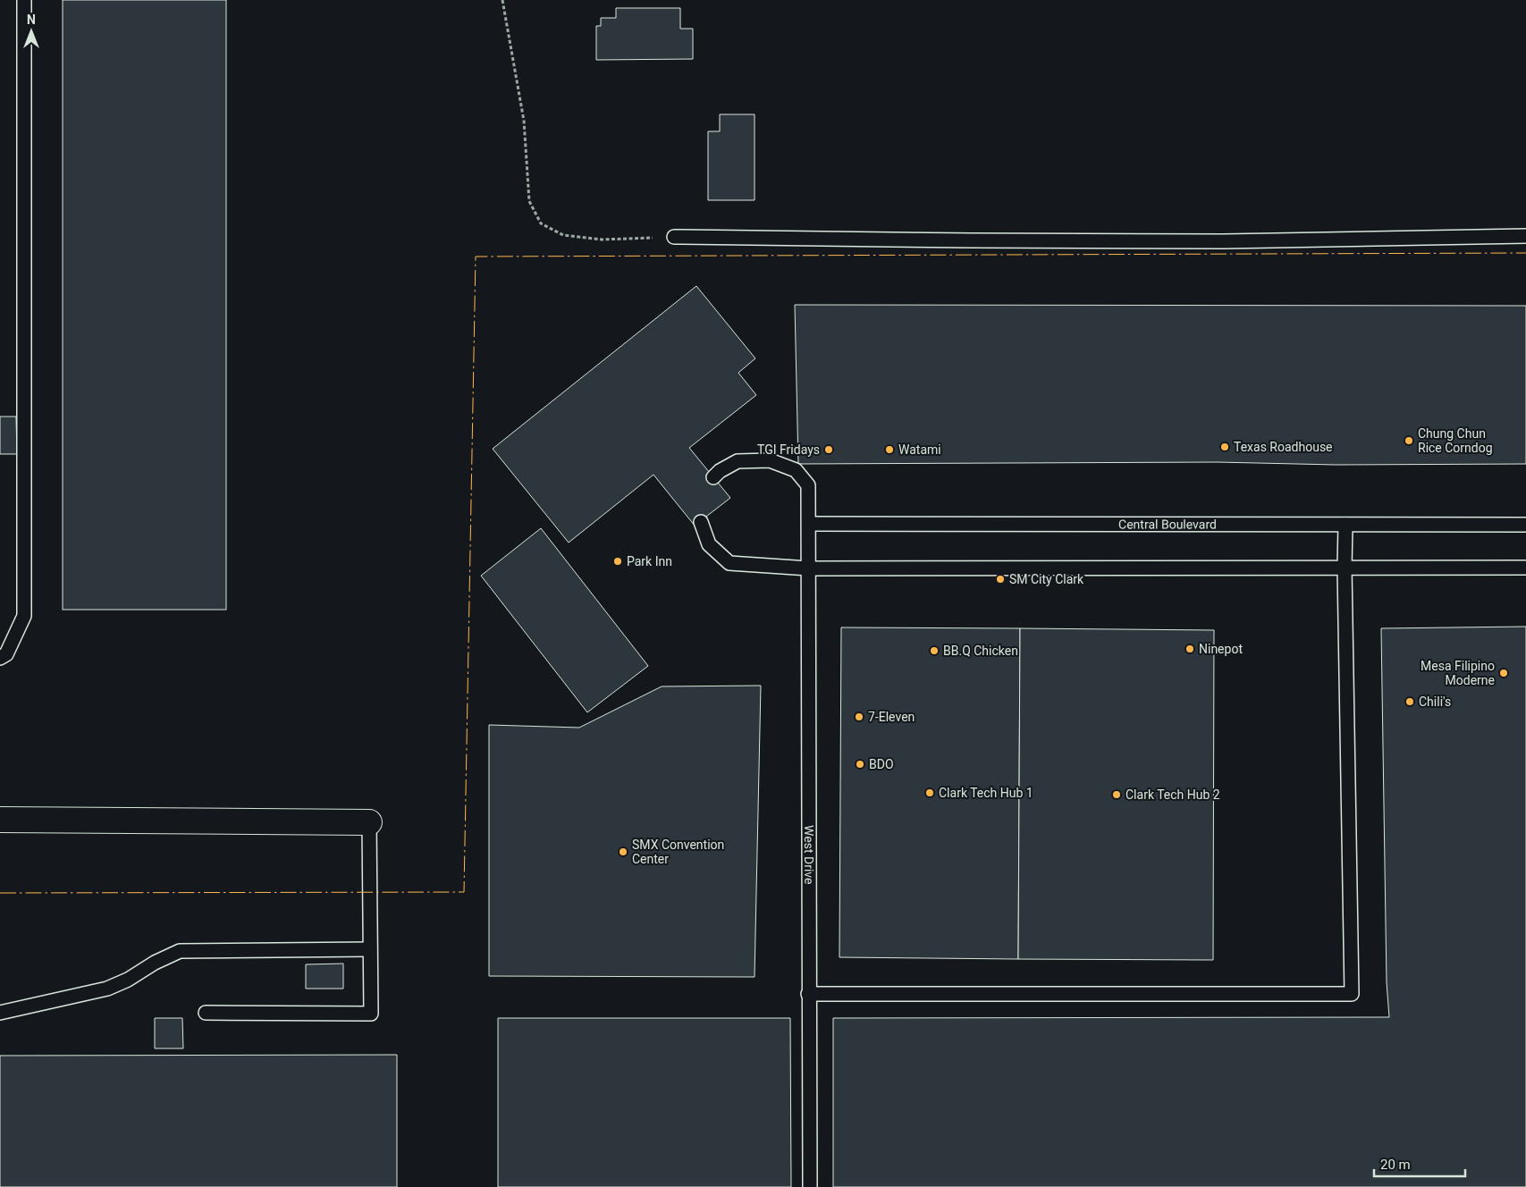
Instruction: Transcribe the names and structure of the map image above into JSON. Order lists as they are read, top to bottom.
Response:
{
  "streets": {
    "lane": ["Central Boulevard", "West Drive"]
  },
  "crossings": [
    ["Central Boulevard", "West Drive"]
  ],
  "places": [
    "Chung Chun Rice Corndog",
    "Texas Roadhouse",
    "TGI Fridays",
    "Watami",
    "Park Inn",
    "SM City Clark",
    "Ninepot",
    "BB.Q Chicken",
    "Mesa Filipino Moderne",
    "Chili's",
    "7-Eleven",
    "BDO",
    "Clark Tech Hub 1",
    "Clark Tech Hub 2",
    "SMX Convention Center"
  ],
  "scale_bar": "20 m",
  "north": "top"
}
